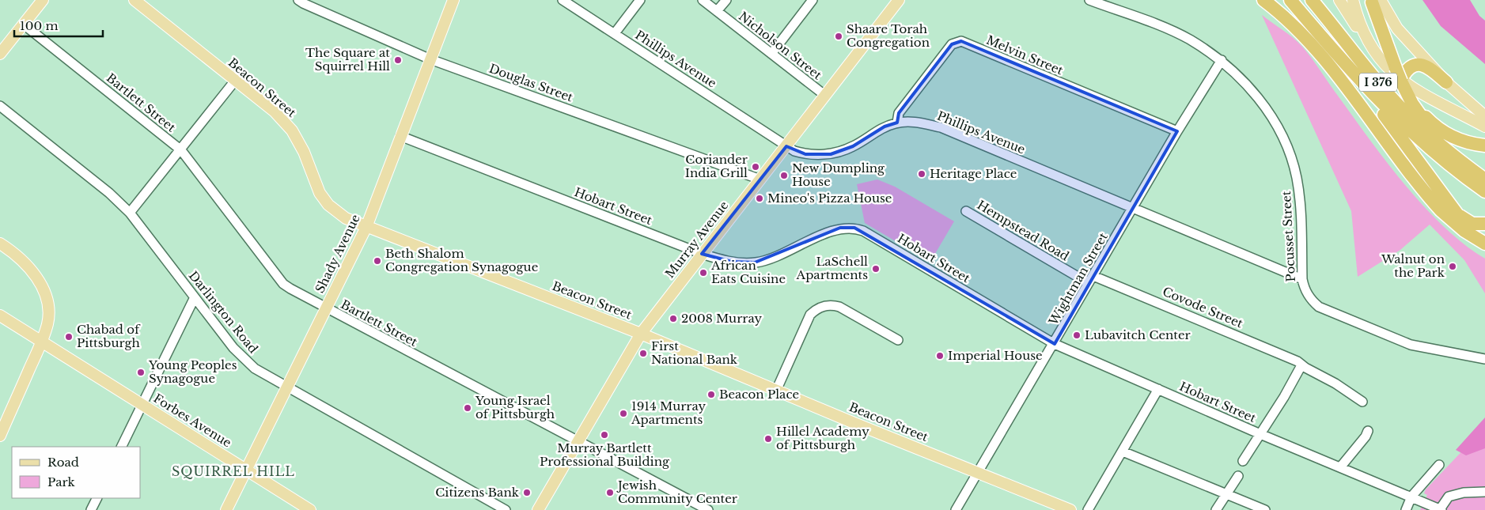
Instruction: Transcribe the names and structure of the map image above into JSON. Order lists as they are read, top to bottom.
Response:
{
  "streets": {
    "highway": ["I 376"],
    "main road": [
      "Beacon Street",
      "Murray Avenue",
      "Shady Avenue",
      "Forbes Avenue"
    ],
    "street": [
      "Nicholson Street",
      "Melvin Street",
      "Phillips Avenue",
      "Douglas Street",
      "Bartlett Street",
      "Hobart Street",
      "Hempstead Road",
      "Pocusset Street",
      "Wightman Street",
      "Covode Street",
      "Darlington Road"
    ]
  },
  "crossings": [
    ["Nicholson Street", "Murray Avenue"],
    ["Melvin Street", "Phillips Avenue"],
    ["Melvin Street", "Wightman Street"],
    ["Phillips Avenue", "Pocusset Street"],
    ["Phillips Avenue", "Murray Avenue"],
    ["Phillips Avenue", "Wightman Street"],
    ["Douglas Street", "Murray Avenue"],
    ["Douglas Street", "Shady Avenue"],
    ["Beacon Street", "Murray Avenue"],
    ["Beacon Street", "Shady Avenue"],
    ["Beacon Street", "Wightman Street"],
    ["Bartlett Street", "Murray Avenue"],
    ["Bartlett Street", "Shady Avenue"],
    ["Hobart Street", "Murray Avenue"],
    ["Hobart Street", "Shady Avenue"],
    ["Hobart Street", "Wightman Street"],
    ["Hempstead Road", "Wightman Street"],
    ["Hempstead Road", "Covode Street"],
    ["Pocusset Street", "Wightman Street"],
    ["Shady Avenue", "Darlington Road"],
    ["Shady Avenue", "Forbes Avenue"],
    ["Wightman Street", "Covode Street"]
  ],
  "districts": ["SQUIRREL HILL"],
  "places": [
    "Shaare Torah Congregation",
    "The Square at Squirrel Hill",
    "Coriander India Grill",
    "Heritage Place",
    "New Dumpling House",
    "Mineo's Pizza House",
    "Beth Shalom Congregation Synagogue",
    "Walnut on the Park",
    "LaSchell Apartments",
    "African Eats Cuisine",
    "2008 Murray",
    "Lubavitch Center",
    "Chabad of Pittsburgh",
    "First National Bank",
    "Imperial House",
    "Young Peoples Synagogue",
    "Beacon Place",
    "Young Israel of Pittsburgh",
    "1914 Murray Apartments",
    "Murray Bartlett Professional Building",
    "Hillel Academy of Pittsburgh",
    "Citizens Bank",
    "Jewish Community Center"
  ],
  "legend": ["Road", "Park"],
  "scale_bar": "100 m"
}
